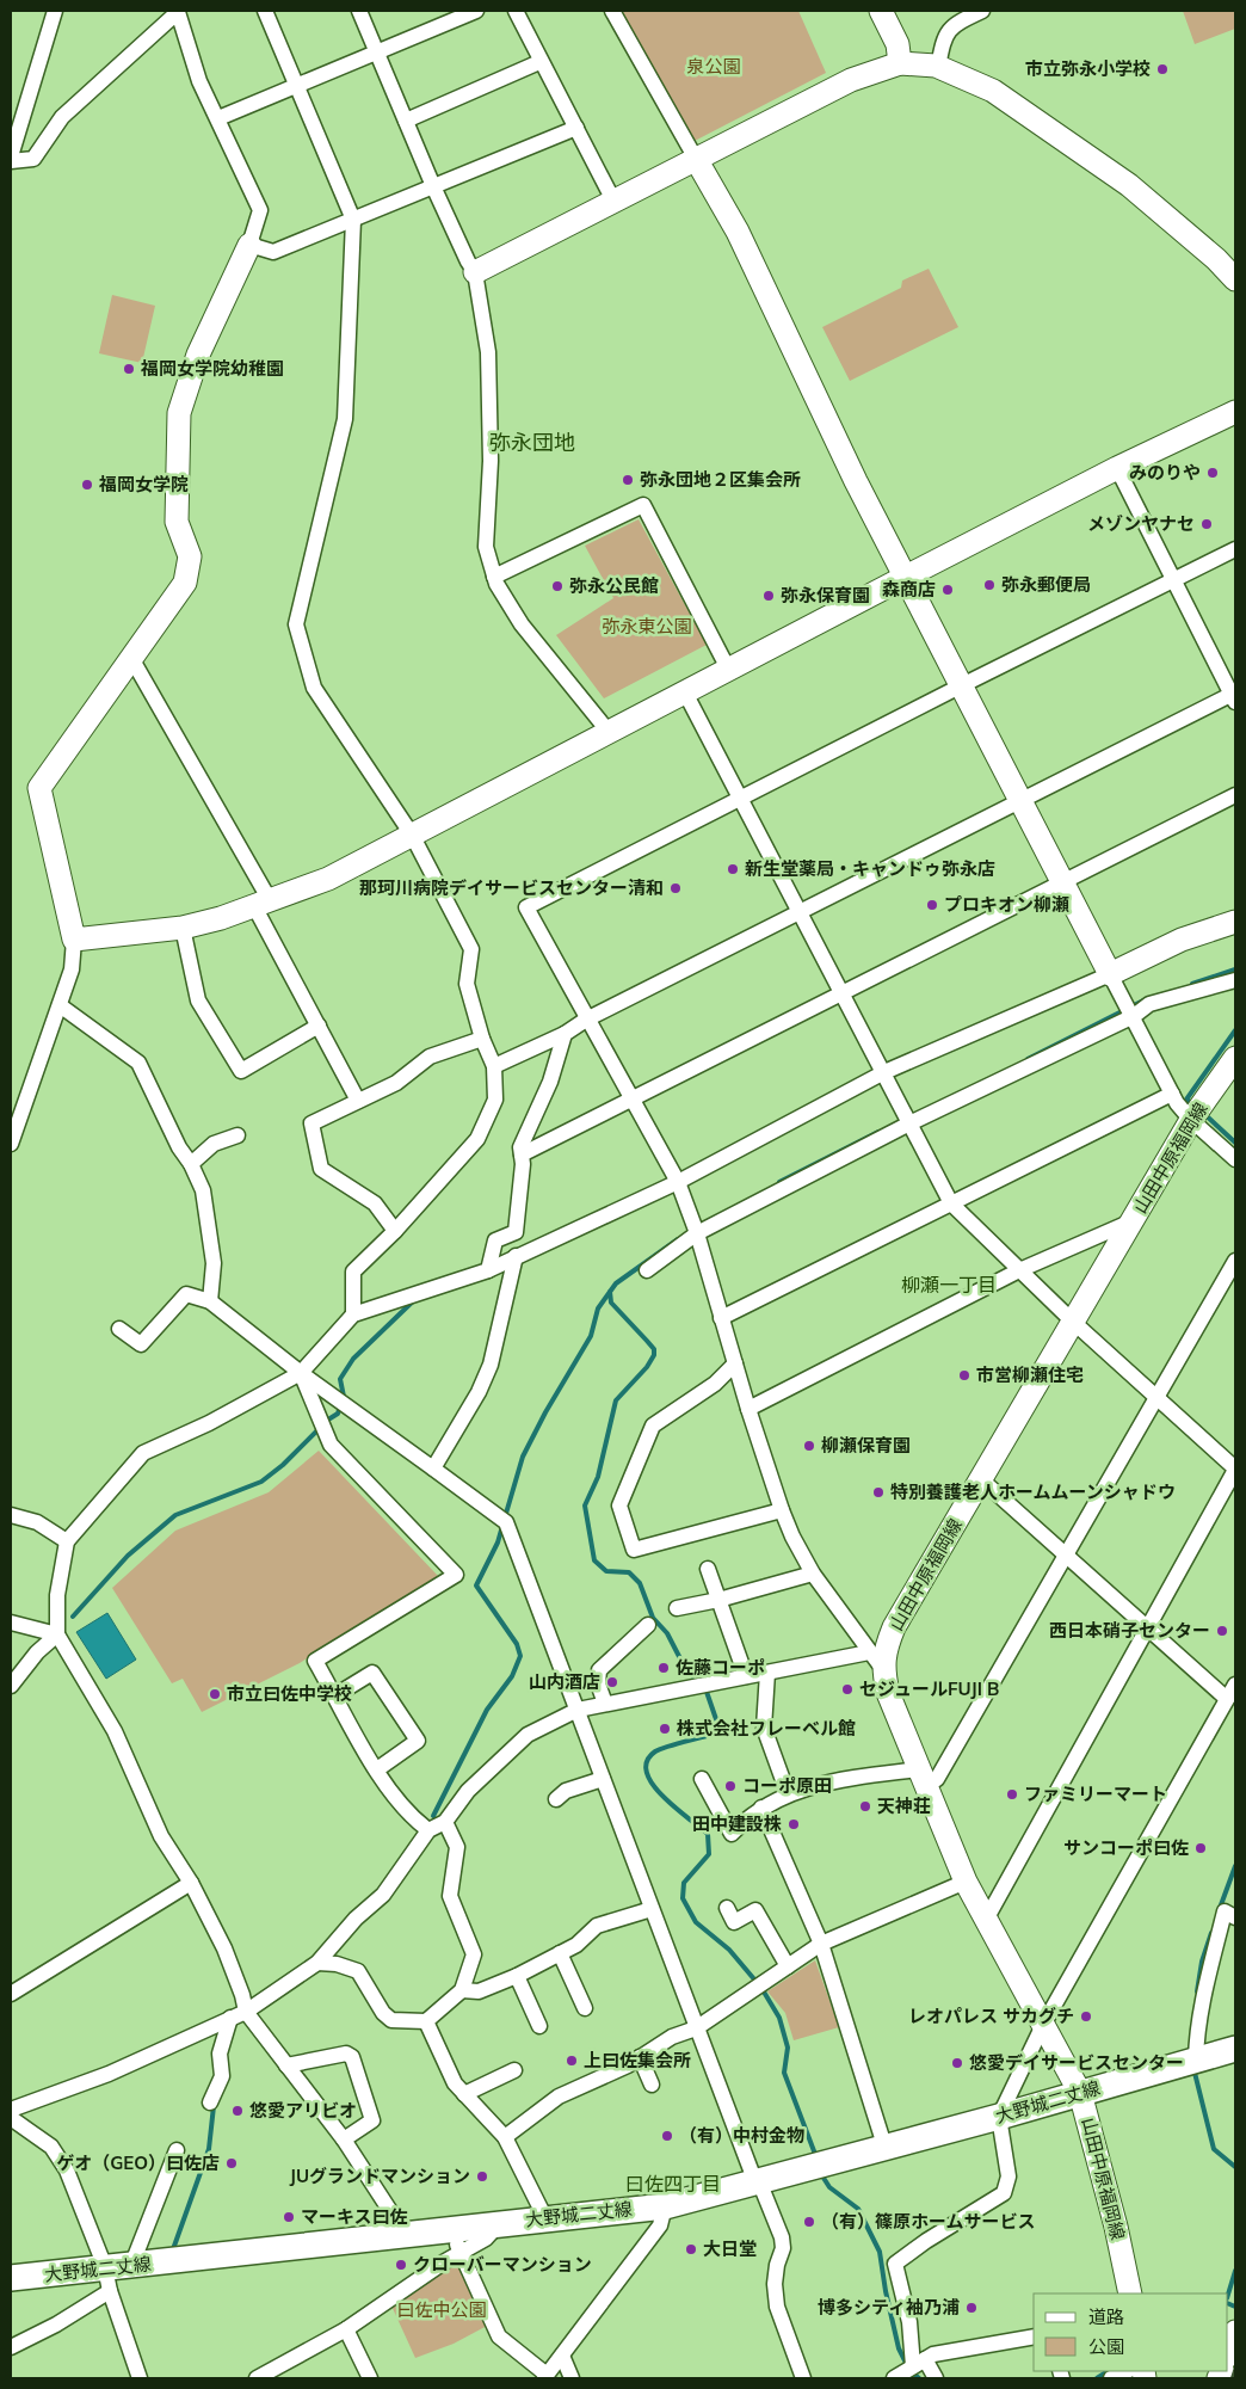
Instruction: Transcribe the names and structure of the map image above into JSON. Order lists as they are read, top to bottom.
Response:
{
  "streets": {
    "main road": ["大野城二丈線"],
    "street": ["山田中原福岡線"]
  },
  "crossings": [
    ["山田中原福岡線", "大野城二丈線"]
  ],
  "districts": ["弥永団地", "柳瀬一丁目", "曰佐四丁目"],
  "parks": ["泉公園", "弥永東公園", "曰佐中公園"],
  "places": [
    "市立弥永小学校",
    "福岡女学院幼稚園",
    "みのりや",
    "弥永団地２区集会所",
    "福岡女学院",
    "メゾンヤナセ",
    "弥永郵便局",
    "弥永公民館",
    "森商店",
    "弥永保育園",
    "新生堂薬局・キャンドゥ弥永店",
    "那珂川病院デイサービスセンター清和",
    "プロキオン柳瀬",
    "市営柳瀬住宅",
    "柳瀬保育園",
    "特別養護老人ホームムーンシャドウ",
    "西日本硝子センター",
    "佐藤コーポ",
    "山内酒店",
    "セジュールFUJI B",
    "市立曰佐中学校",
    "株式会社フレーベル館",
    "コーポ原田",
    "ファミリーマート",
    "天神荘",
    "田中建設株",
    "サンコーポ曰佐",
    "レオパレス サカグチ",
    "上曰佐集会所",
    "悠愛デイサービスセンター",
    "悠愛アリビオ",
    "（有）中村金物",
    "ゲオ（GEO）曰佐店",
    "JUグランドマンション",
    "マーキス曰佐",
    "（有）篠原ホームサービス",
    "大日堂",
    "クローバーマンション",
    "博多シティ袖乃浦"
  ],
  "legend": ["道路", "公園"]
}
